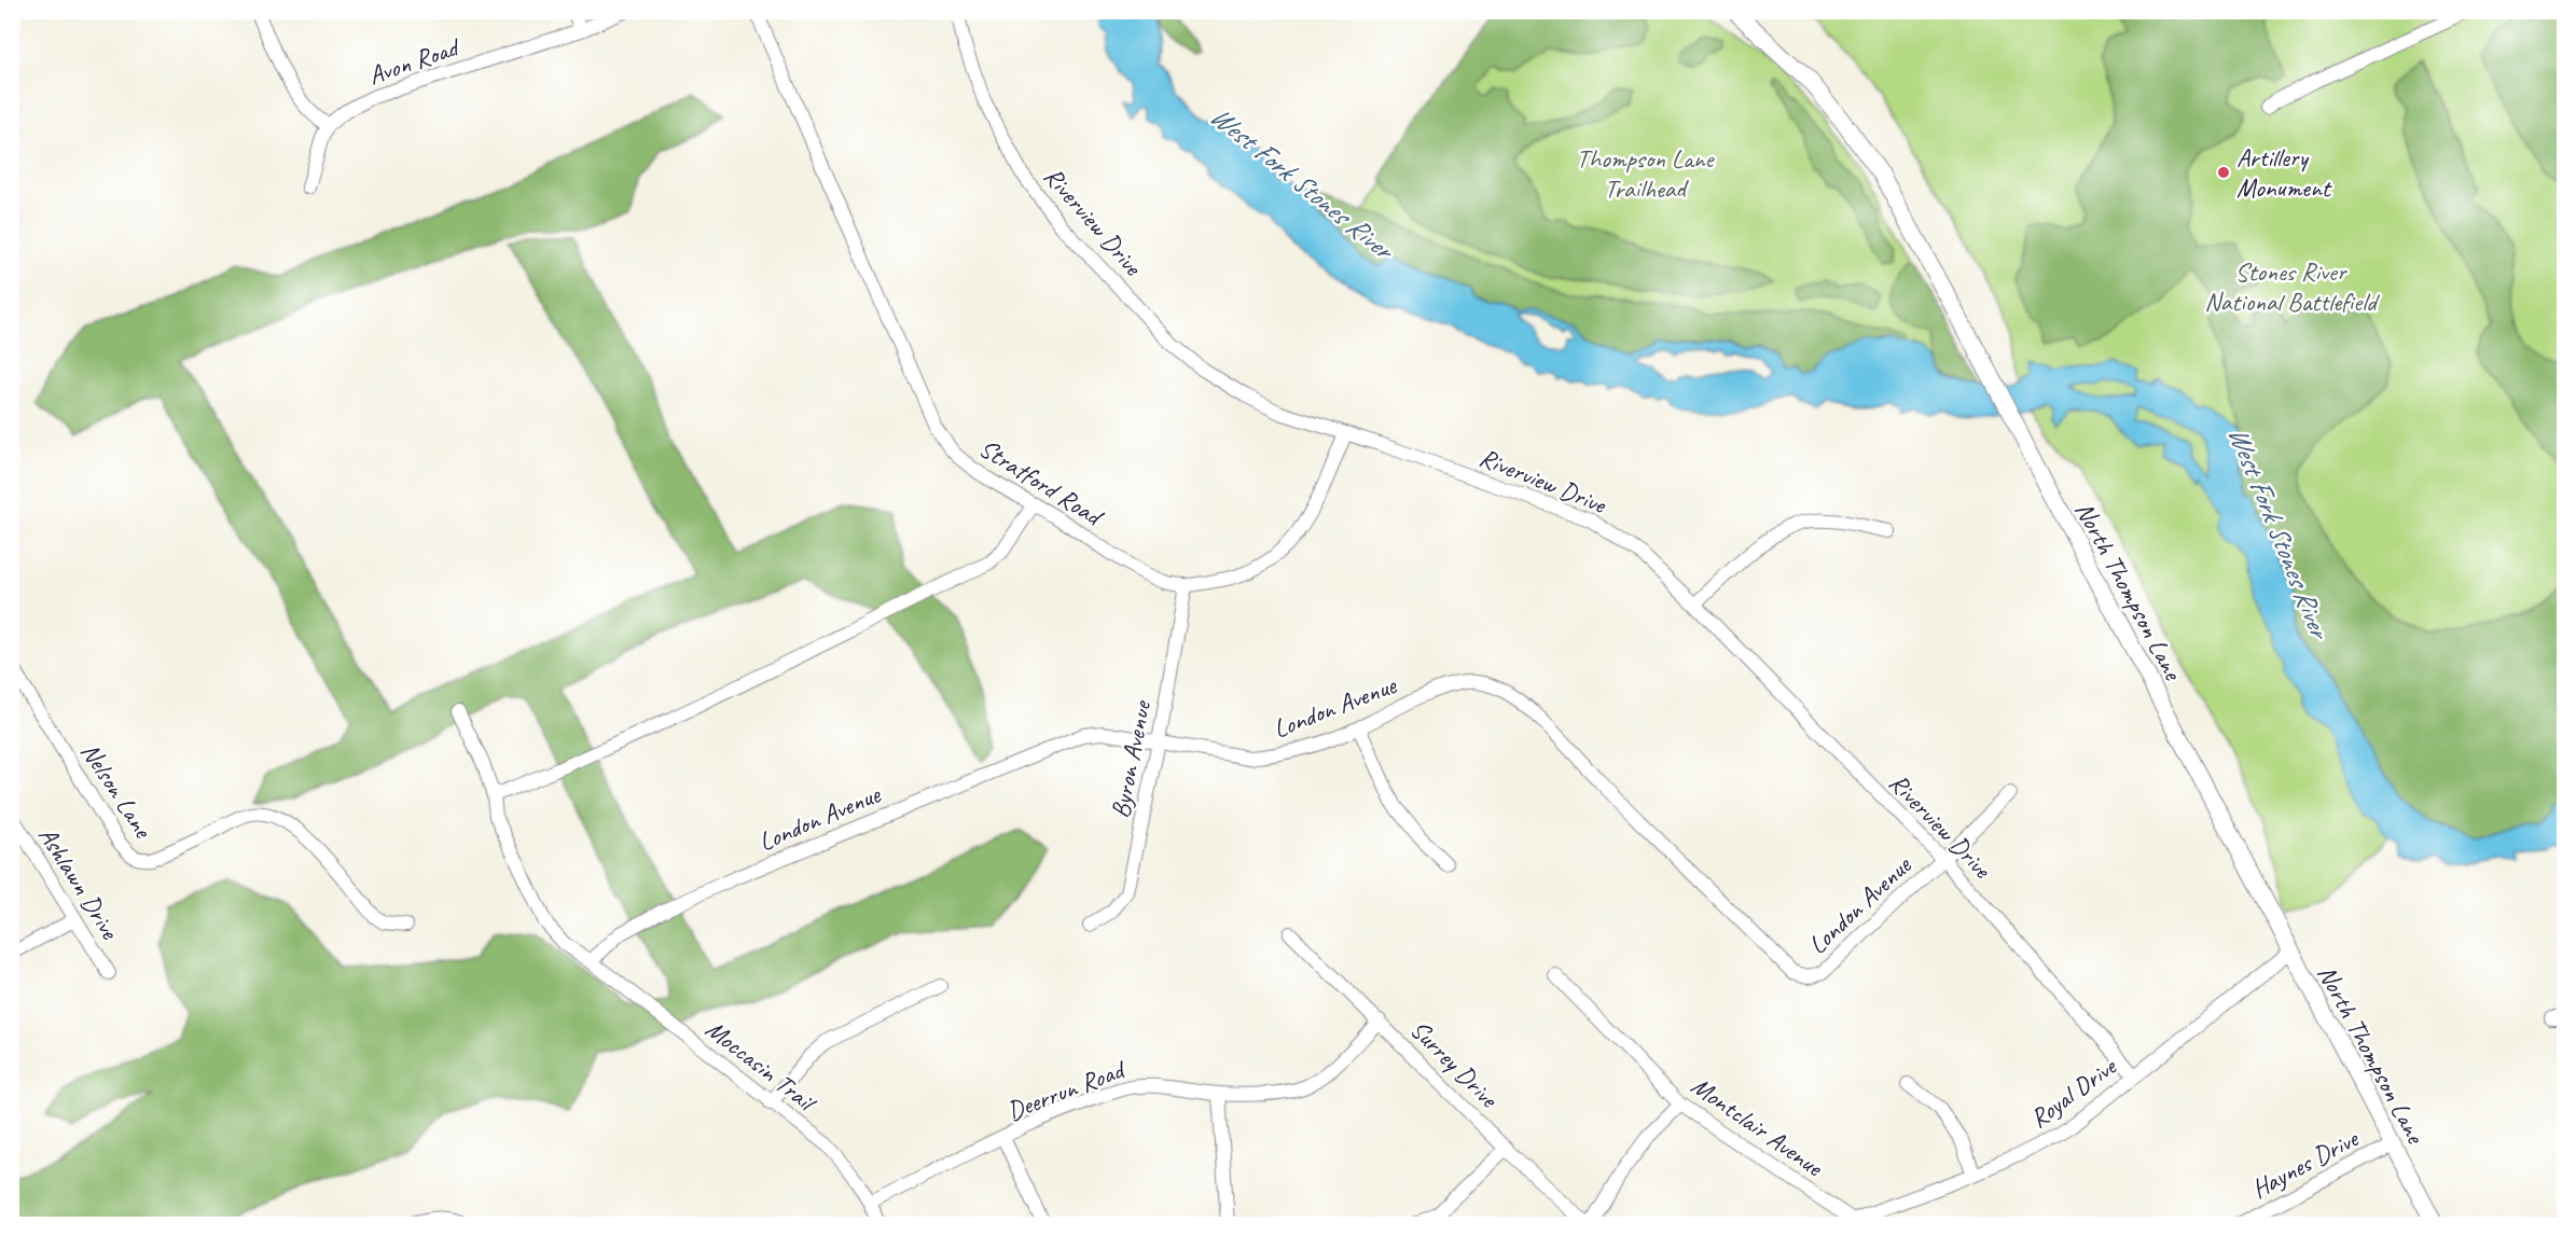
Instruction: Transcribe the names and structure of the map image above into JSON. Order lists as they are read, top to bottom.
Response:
{
  "streets": {
    "main road": ["North Thompson Lane"],
    "street": [
      "Avon Road",
      "Riverview Drive",
      "Stratford Road",
      "London Avenue",
      "Byron Avenue",
      "Nelson Lane",
      "Ashlawn Drive",
      "Surrey Drive",
      "Moccasin Trail",
      "Deerrun Road",
      "Royal Drive",
      "Montclair Avenue",
      "Haynes Drive"
    ]
  },
  "crossings": [
    ["Riverview Drive", "Stratford Road"],
    ["Riverview Drive", "London Avenue"],
    ["Riverview Drive", "Royal Drive"],
    ["Stratford Road", "Byron Avenue"],
    ["North Thompson Lane", "Royal Drive"],
    ["North Thompson Lane", "Haynes Drive"],
    ["London Avenue", "Byron Avenue"],
    ["London Avenue", "Moccasin Trail"],
    ["Surrey Drive", "Deerrun Road"],
    ["Moccasin Trail", "Deerrun Road"],
    ["Royal Drive", "Montclair Avenue"]
  ],
  "water": ["West Fork Stones River"],
  "parks": ["Thompson Lane Trailhead", "Stones River National Battlefield"],
  "places": ["Artillery Monument"]
}
